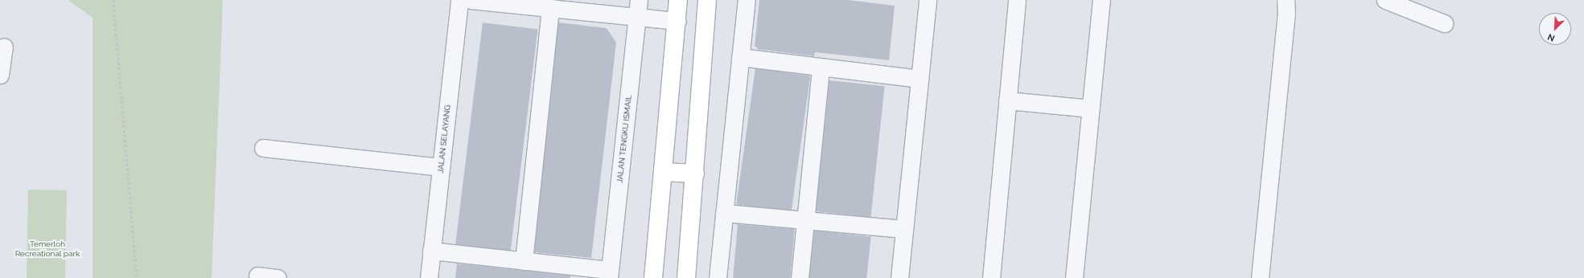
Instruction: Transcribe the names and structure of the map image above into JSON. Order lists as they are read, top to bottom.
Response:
{
  "streets": {
    "street": ["JALAN SELAYANG", "JALAN TENGKU ISMAIL"]
  },
  "parks": ["Temerloh Recreational park"],
  "north": "bottom left"
}
